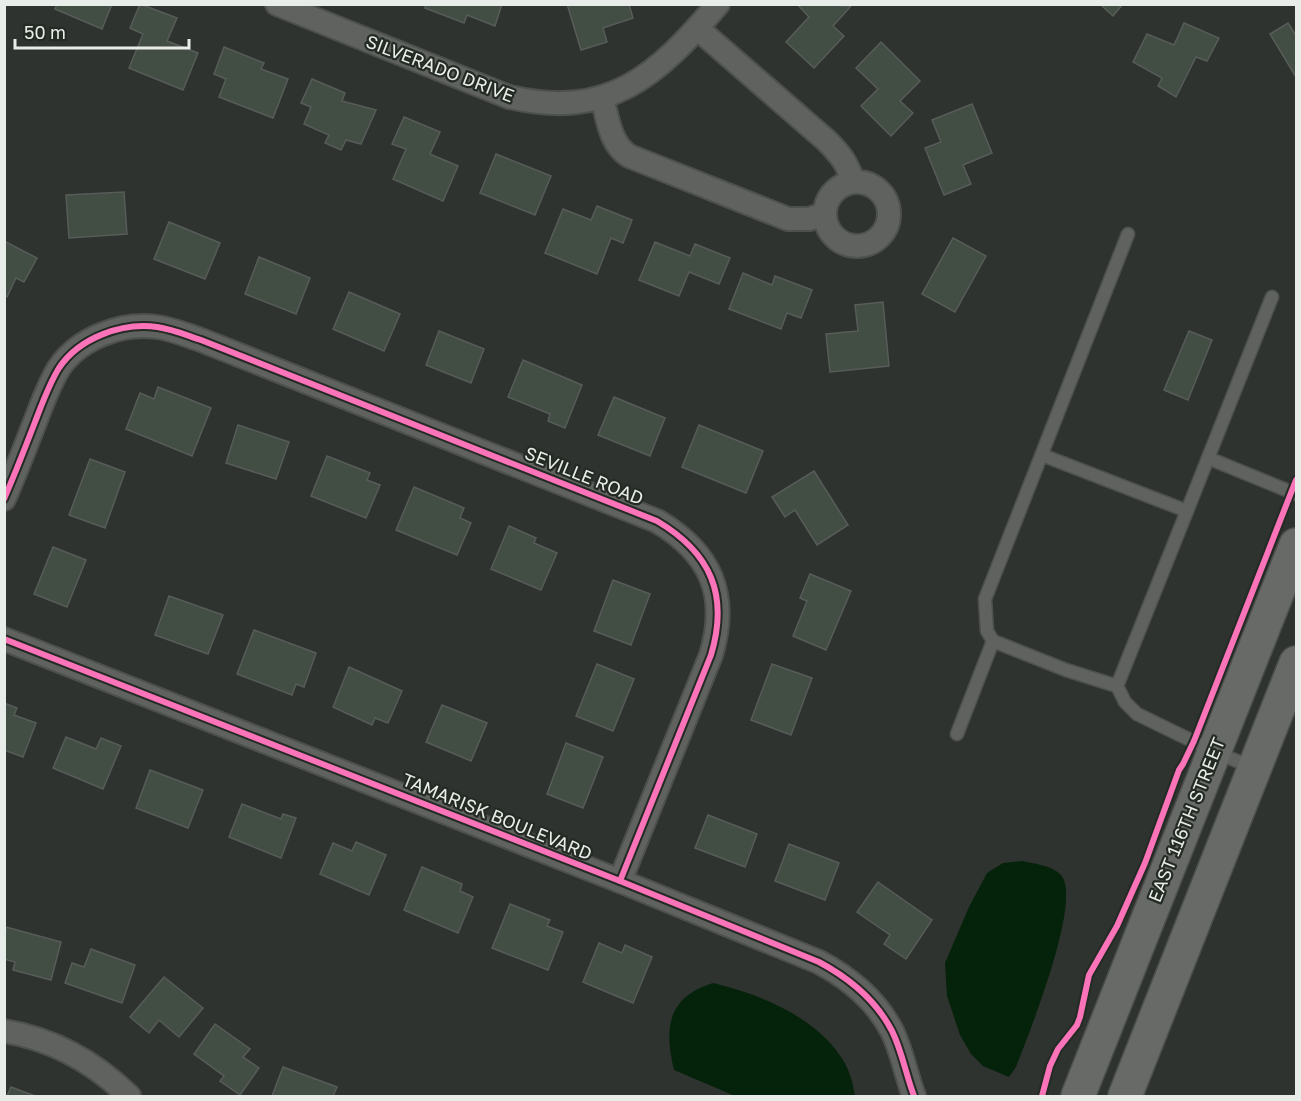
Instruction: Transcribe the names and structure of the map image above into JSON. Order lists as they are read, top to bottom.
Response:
{
  "streets": {
    "main road": ["EAST 116TH STREET"],
    "street": ["SILVERADO DRIVE", "SEVILLE ROAD", "TAMARISK BOULEVARD"]
  },
  "crossings": [
    ["SEVILLE ROAD", "TAMARISK BOULEVARD"]
  ],
  "scale_bar": "50 m"
}
